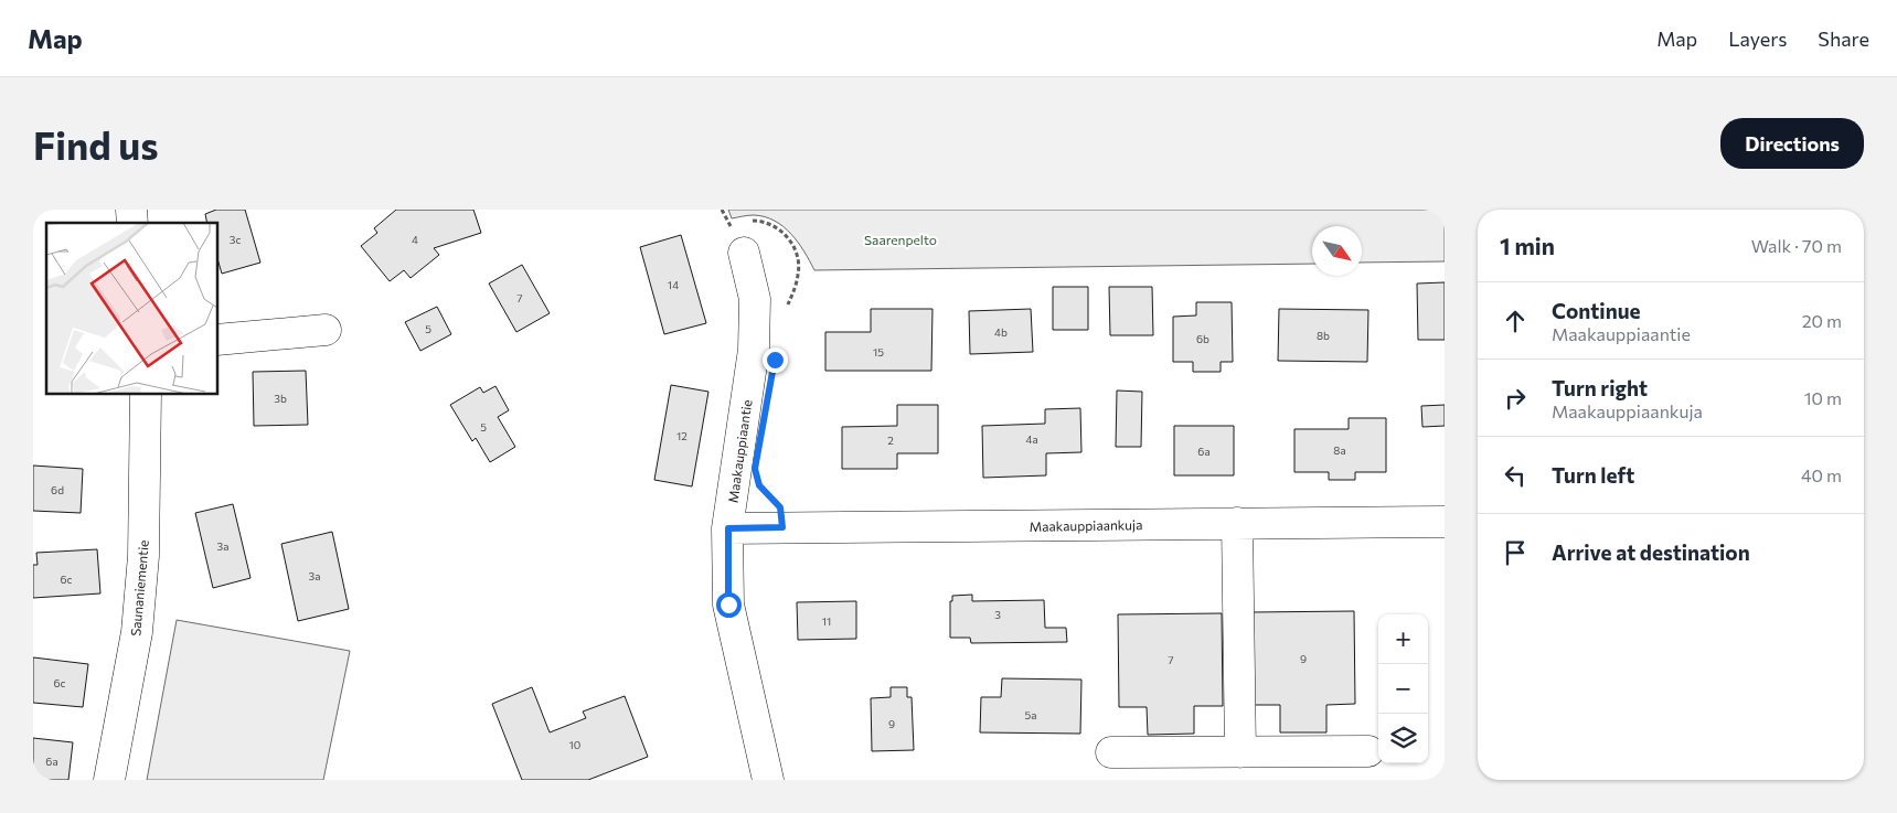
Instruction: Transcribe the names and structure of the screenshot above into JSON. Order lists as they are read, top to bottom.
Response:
{
  "streets": {
    "street": ["Maakauppiaantie", "Maakauppiaankuja", "Saunaniementie"]
  },
  "crossings": [
    ["Maakauppiaantie", "Maakauppiaankuja"]
  ],
  "parks": ["Saarenpelto"],
  "house_numbers": [
    "3c",
    "4",
    "14",
    "7",
    "5",
    "4b",
    "8b",
    "6b",
    "15",
    "3b",
    "5",
    "12",
    "4a",
    "2",
    "8a",
    "6a",
    "6d",
    "3a",
    "3a",
    "6c",
    "3",
    "11",
    "9",
    "7",
    "6c",
    "5a",
    "9",
    "10",
    "6a"
  ],
  "north": "bottom right",
  "page": {
    "header": "Map",
    "nav": ["Map", "Layers", "Share"],
    "buttons": "Directions",
    "title": "Find us",
    "heading": ["1 min", "Walk · 70 m"],
    "list": [
      ["Continue", "Maakauppiaantie", "20 m"],
      ["Turn right", "Maakauppiaankuja", "10 m"],
      ["Turn left", "40 m"],
      "Arrive at destination"
    ],
    "map_buttons": ["+", "−"]
  }
}
